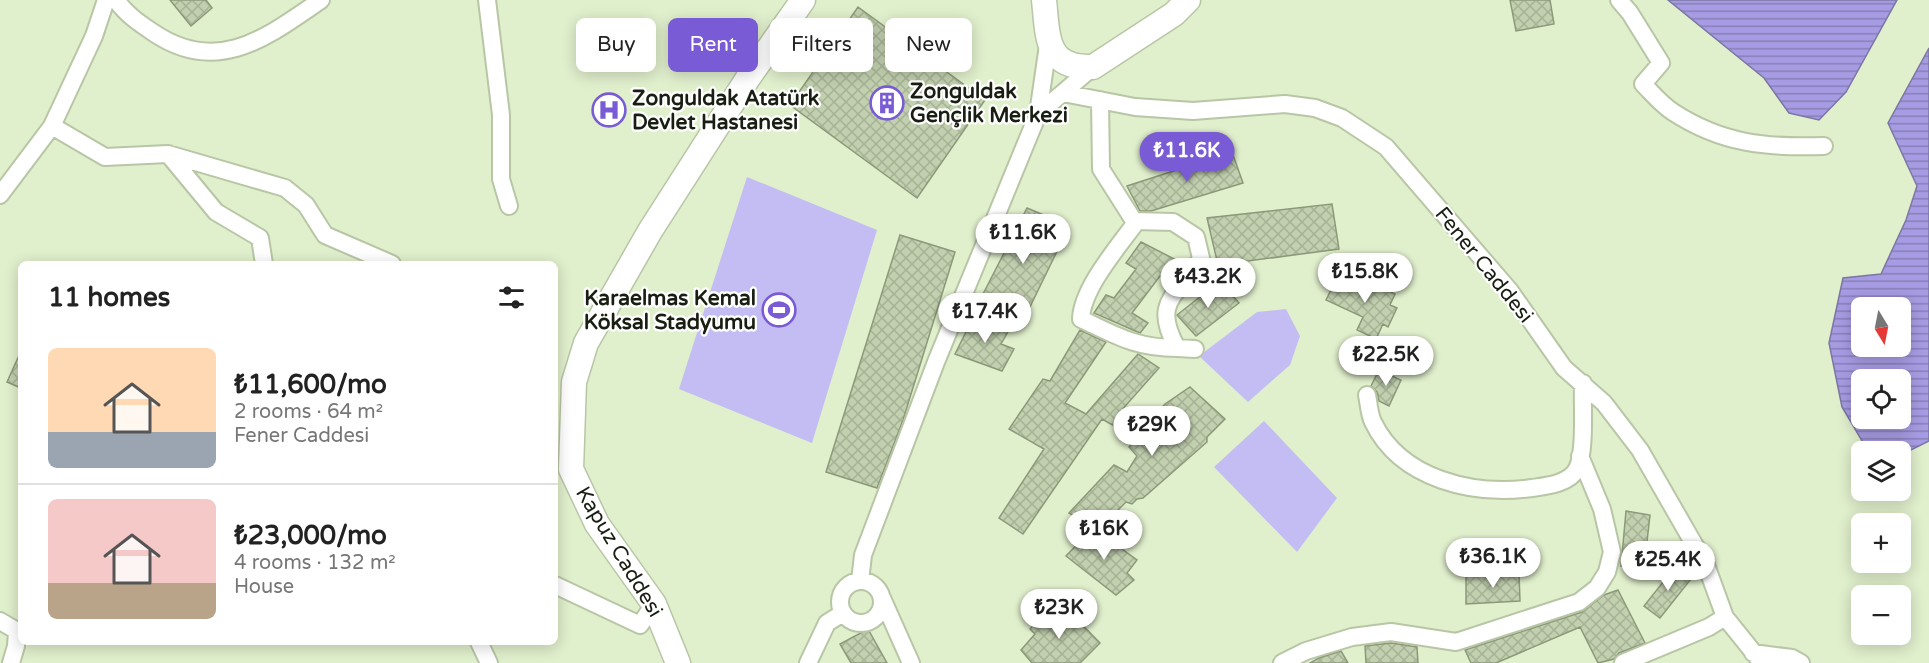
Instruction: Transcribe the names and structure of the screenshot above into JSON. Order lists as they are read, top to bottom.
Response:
{
  "streets": {
    "main road": ["Kapuz Caddesi"],
    "street": ["Fener Caddesi"]
  },
  "places": {
    "building": ["Zonguldak Gençlik Merkezi"],
    "hospital": ["Zonguldak Atatürk Devlet Hastanesi"],
    "sports": ["Karaelmas Kemal Köksal Stadyumu"]
  },
  "north": "bottom",
  "page": {
    "chip": [
      "Buy",
      "Rent",
      "Filters",
      "New"
    ],
    "price": [
      "₺11.6K",
      "₺11.6K",
      "₺15.8K",
      "₺43.2K",
      "₺17.4K",
      "₺22.5K",
      "₺29K",
      "₺16K",
      "₺36.1K",
      "₺25.4K",
      "₺23K"
    ],
    "heading": "11 homes",
    "map_buttons": ["+", "−"],
    "list": [
      {
        "name": "₺11,600/mo",
        "note": "2 rooms · 64 m² · Fener Caddesi"
      },
      {
        "name": "₺23,000/mo",
        "note": "4 rooms · 132 m² · House"
      }
    ]
  }
}
